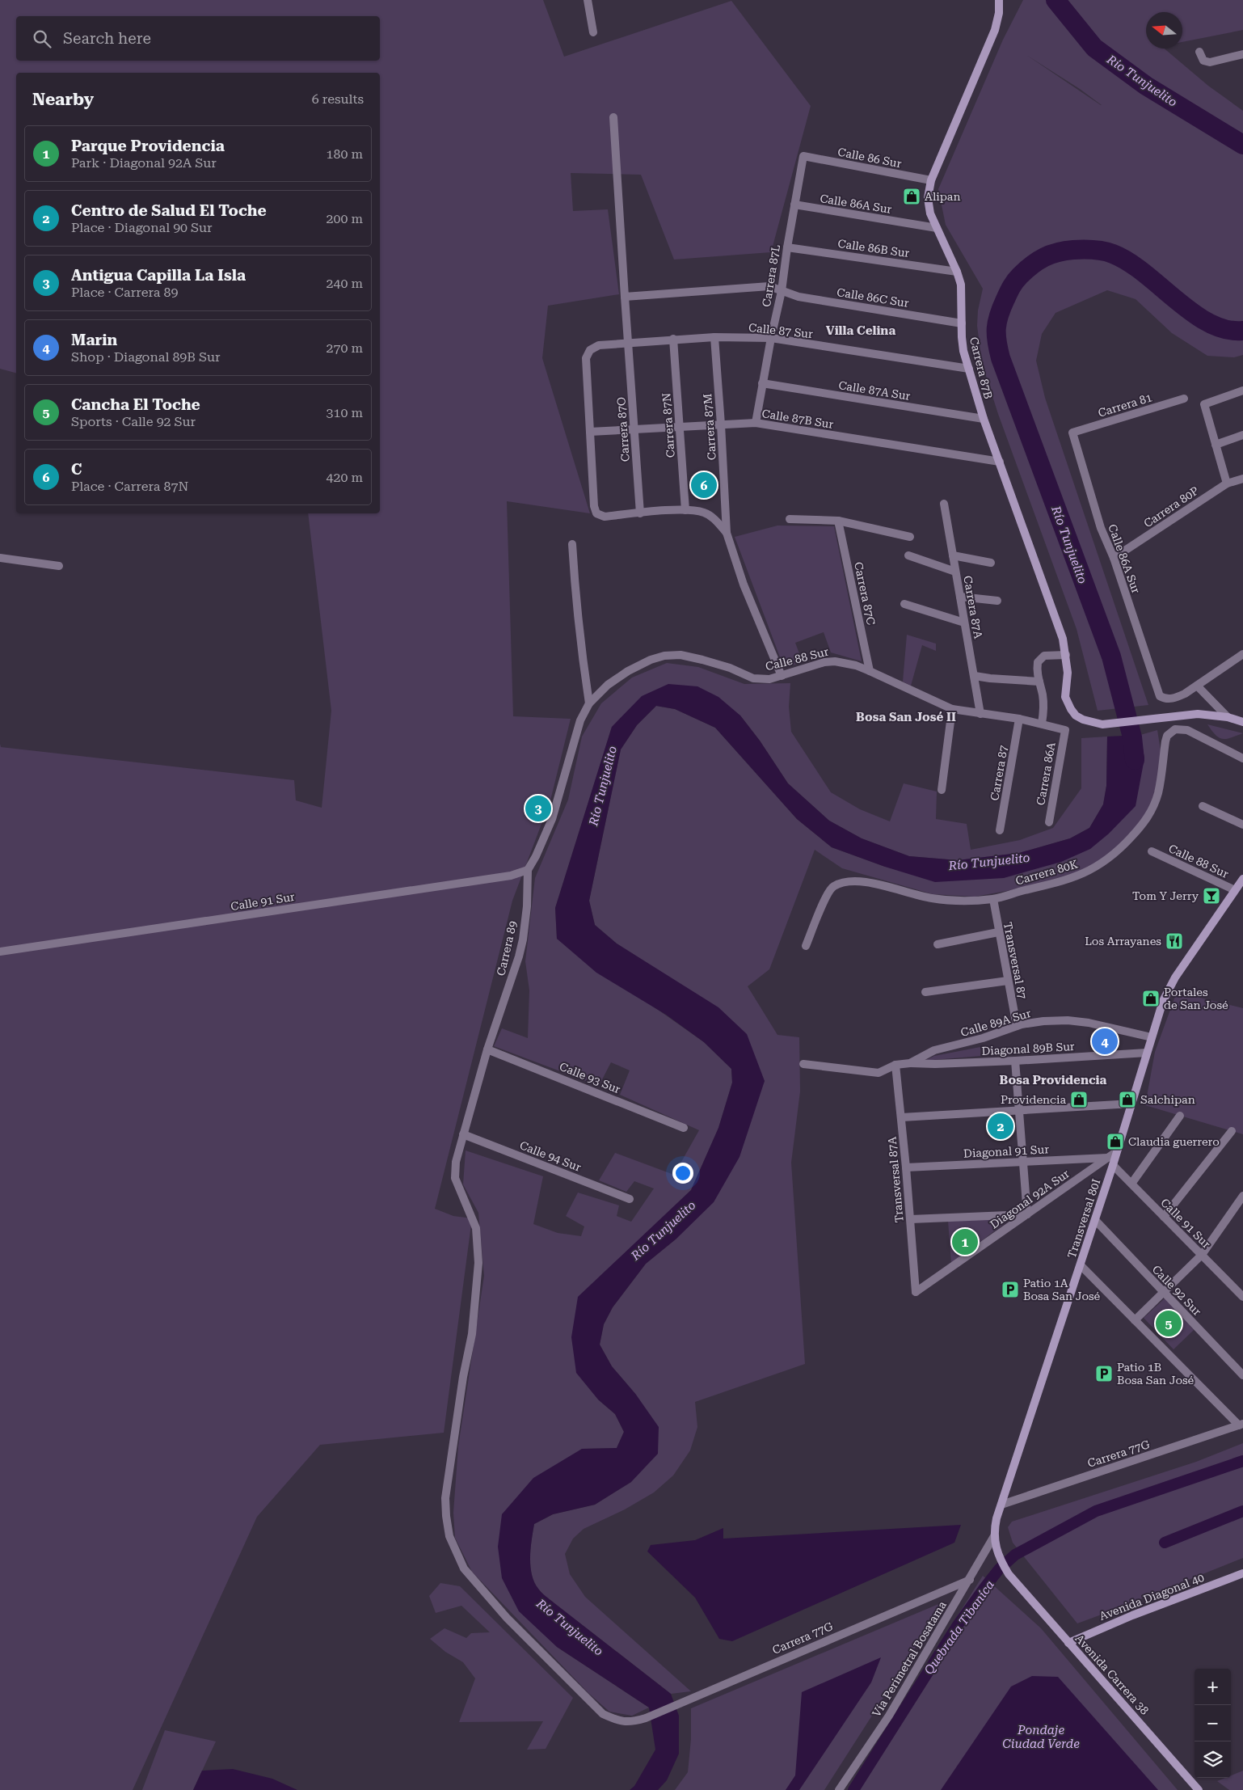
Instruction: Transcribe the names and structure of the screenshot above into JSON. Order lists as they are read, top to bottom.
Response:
{
  "streets": {
    "main road": [
      "Carrera 87B",
      "Transversal 80I",
      "Avenida Diagonal 40",
      "Avenida Carrera 38"
    ],
    "street": [
      "Calle 86 Sur",
      "Calle 86A Sur",
      "Calle 86B Sur",
      "Carrera 87L",
      "Calle 86C Sur",
      "Calle 87 Sur",
      "Calle 87A Sur",
      "Carrera 81",
      "Calle 87B Sur",
      "Carrera 87N",
      "Carrera 87M",
      "Carrera 87O",
      "Carrera 80P",
      "Carrera 87C",
      "Carrera 87A",
      "Calle 88 Sur",
      "Carrera 87",
      "Carrera 86A",
      "Carrera 80K",
      "Calle 91 Sur",
      "Carrera 89",
      "Transversal 87",
      "Calle 89A Sur",
      "Diagonal 89B Sur",
      "Calle 93 Sur",
      "Diagonal 91 Sur",
      "Calle 94 Sur",
      "Transversal 87A",
      "Diagonal 92A Sur",
      "Calle 92 Sur",
      "Carrera 77G",
      "Vía Perimetral Bosatama"
    ]
  },
  "crossings": [
    ["Calle 86 Sur", "Carrera 87L"],
    ["Calle 86 Sur", "Carrera 87B"],
    ["Calle 86A Sur", "Carrera 87L"],
    ["Calle 86A Sur", "Carrera 87B"],
    ["Calle 86A Sur", "Carrera 81"],
    ["Calle 86A Sur", "Carrera 80P"],
    ["Calle 86B Sur", "Carrera 87L"],
    ["Calle 86B Sur", "Carrera 87B"],
    ["Carrera 87L", "Calle 86C Sur"],
    ["Carrera 87L", "Calle 87 Sur"],
    ["Carrera 87L", "Calle 87A Sur"],
    ["Carrera 87L", "Calle 87B Sur"],
    ["Calle 86C Sur", "Carrera 87B"],
    ["Calle 86C Sur", "Carrera 87O"],
    ["Calle 87 Sur", "Carrera 87B"],
    ["Calle 87 Sur", "Calle 87B Sur"],
    ["Calle 87 Sur", "Carrera 87N"],
    ["Calle 87 Sur", "Carrera 87M"],
    ["Calle 87 Sur", "Carrera 87O"],
    ["Carrera 87B", "Calle 87A Sur"],
    ["Carrera 87B", "Calle 87B Sur"],
    ["Calle 87B Sur", "Carrera 87N"],
    ["Calle 87B Sur", "Carrera 87M"],
    ["Calle 87B Sur", "Carrera 87O"],
    ["Carrera 87M", "Calle 88 Sur"],
    ["Carrera 87C", "Calle 88 Sur"],
    ["Carrera 87A", "Calle 88 Sur"],
    ["Calle 88 Sur", "Carrera 87"],
    ["Calle 88 Sur", "Carrera 86A"],
    ["Calle 88 Sur", "Carrera 89"],
    ["Calle 88 Sur", "Transversal 80I"],
    ["Carrera 80K", "Transversal 87"],
    ["Calle 91 Sur", "Carrera 89"],
    ["Calle 91 Sur", "Transversal 80I"],
    ["Carrera 89", "Calle 93 Sur"],
    ["Carrera 89", "Calle 94 Sur"],
    ["Carrera 89", "Carrera 77G"],
    ["Transversal 87", "Calle 89A Sur"],
    ["Calle 89A Sur", "Diagonal 89B Sur"],
    ["Calle 89A Sur", "Transversal 87A"],
    ["Calle 89A Sur", "Transversal 80I"],
    ["Diagonal 89B Sur", "Transversal 80I"],
    ["Diagonal 91 Sur", "Transversal 87A"],
    ["Diagonal 91 Sur", "Diagonal 92A Sur"],
    ["Transversal 87A", "Diagonal 92A Sur"],
    ["Diagonal 92A Sur", "Transversal 80I"],
    ["Transversal 80I", "Calle 92 Sur"],
    ["Transversal 80I", "Carrera 77G"],
    ["Transversal 80I", "Vía Perimetral Bosatama"],
    ["Transversal 80I", "Avenida Carrera 38"],
    ["Carrera 77G", "Vía Perimetral Bosatama"],
    ["Avenida Diagonal 40", "Avenida Carrera 38"]
  ],
  "districts": ["Villa Celina", "Bosa San José II", "Bosa Providencia"],
  "water": ["Río Tunjuelito", "Quebrada Tibaníca", "Pondaje Ciudad Verde"],
  "places": {
    "shop": [
      "Alipan",
      "Portales de San José",
      "Providencia",
      "Salchipan",
      "Claudia guerrero"
    ],
    "bar": ["Tom Y Jerry"],
    "restaurant": ["Los Arrayanes"],
    "parking": ["Patio 1A Bosa San José", "Patio 1B Bosa San José"]
  },
  "north": "left",
  "page": {
    "search": "Search here",
    "heading": ["Nearby", "6 results"],
    "list": [
      {
        "mark": "1",
        "name": "Parque Providencia",
        "note": "Park · Diagonal 92A Sur",
        "value": "180 m"
      },
      {
        "mark": "2",
        "name": "Centro de Salud El Toche",
        "note": "Place · Diagonal 90 Sur",
        "value": "200 m"
      },
      {
        "mark": "3",
        "name": "Antigua Capilla La Isla",
        "note": "Place · Carrera 89",
        "value": "240 m"
      },
      {
        "mark": "4",
        "name": "Marin",
        "note": "Shop · Diagonal 89B Sur",
        "value": "270 m"
      },
      {
        "mark": "5",
        "name": "Cancha El Toche",
        "note": "Sports · Calle 92 Sur",
        "value": "310 m"
      },
      {
        "mark": "6",
        "name": "C",
        "note": "Place · Carrera 87N",
        "value": "420 m"
      }
    ],
    "pins": [
      "6",
      "3",
      "4",
      "2",
      "1",
      "5"
    ],
    "map_buttons": ["+", "−"]
  }
}
